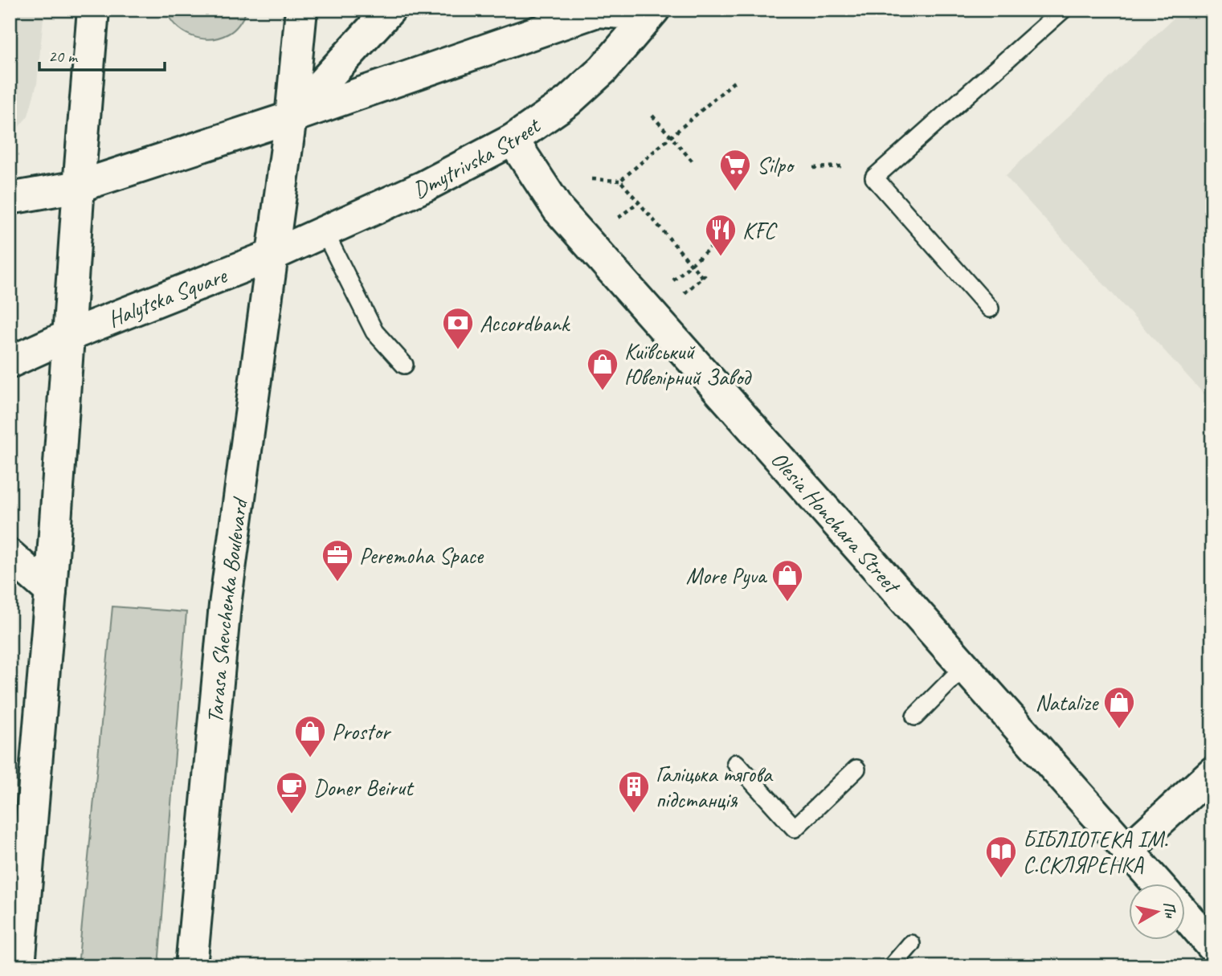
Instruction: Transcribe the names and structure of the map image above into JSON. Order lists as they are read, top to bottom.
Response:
{
  "streets": {
    "main road": [
      "Dmytrivska Street",
      "Halytska Square",
      "Olesia Honchara Street",
      "Tarasa Shevchenka Boulevard"
    ]
  },
  "crossings": [
    ["Dmytrivska Street", "Halytska Square"],
    ["Dmytrivska Street", "Olesia Honchara Street"],
    ["Dmytrivska Street", "Tarasa Shevchenka Boulevard"],
    ["Halytska Square", "Tarasa Shevchenka Boulevard"]
  ],
  "places": {
    "supermarket": ["Silpo"],
    "restaurant": ["KFC"],
    "bank": ["Accordbank"],
    "shop": [
      "Київський Ювелірний Завод",
      "More Pyva",
      "Natalize",
      "Prostor"
    ],
    "office": ["Peremoha Space"],
    "building": ["Галiцька тягова пiдстанцiя"],
    "cafe": ["Doner Beirut"],
    "library": ["БІБЛІОТЕКА ІМ. С.СКЛЯРЕНКА"]
  },
  "scale_bar": "20 m",
  "north": "right"
}
